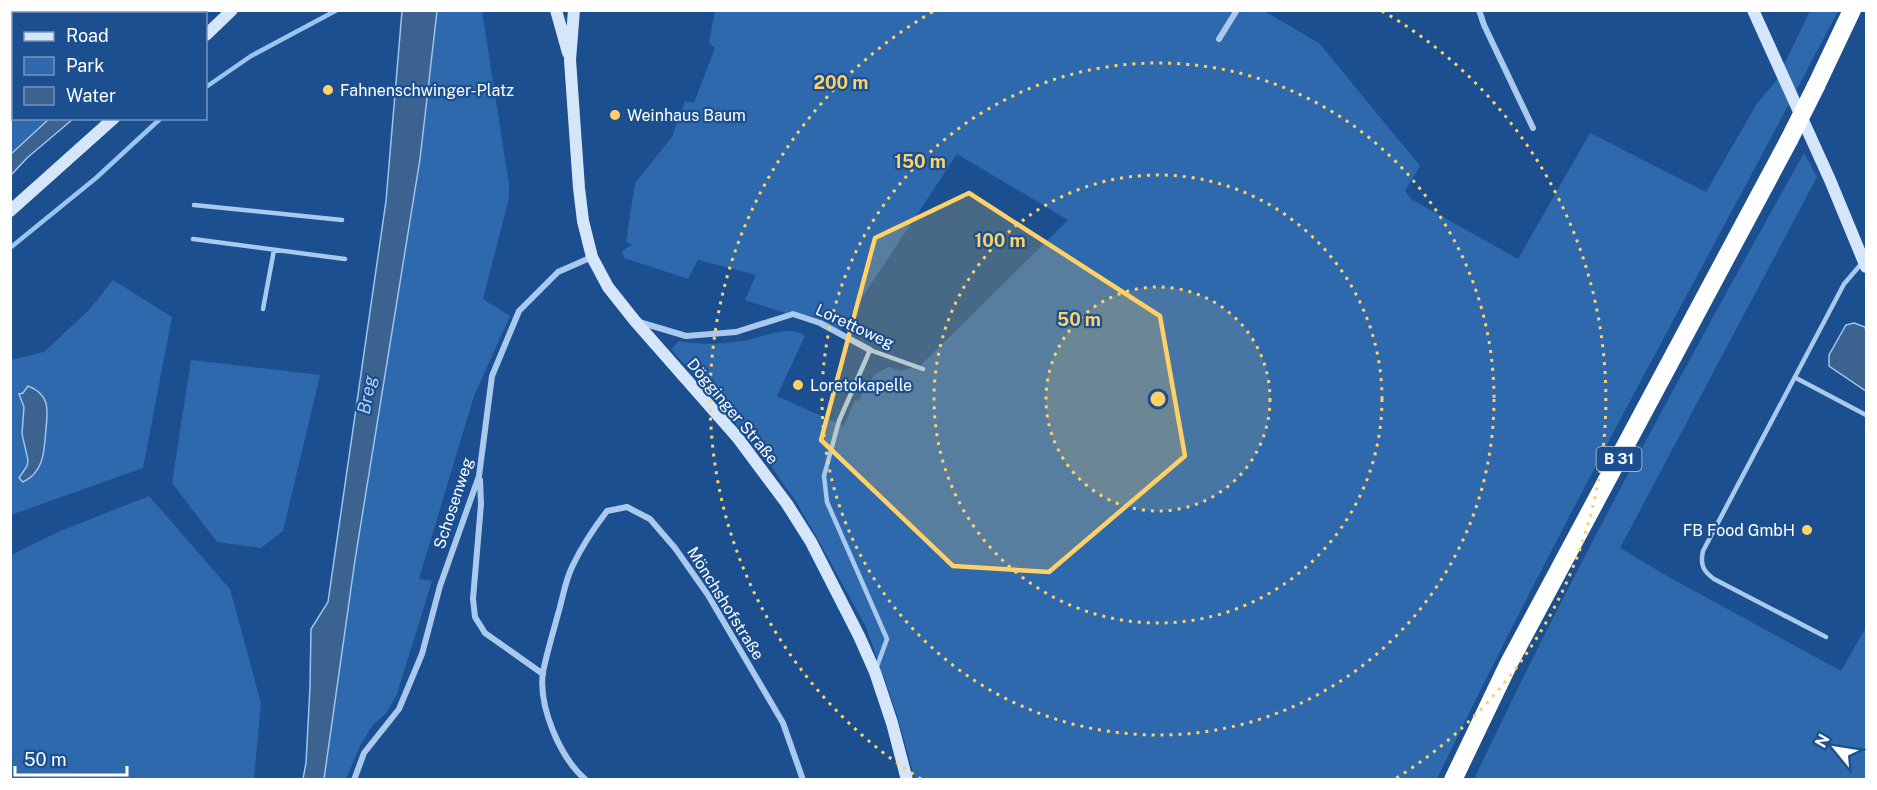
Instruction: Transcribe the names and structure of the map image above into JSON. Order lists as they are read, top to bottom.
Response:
{
  "streets": {
    "highway": ["B 31"],
    "main road": ["Dögginger Straße"],
    "street": ["Lorettoweg", "Schosenweg", "Mönchshofstraße"]
  },
  "crossings": [
    ["Lorettoweg", "Dögginger Straße"],
    ["Dögginger Straße", "Schosenweg"]
  ],
  "water": ["Breg"],
  "places": [
    "Fahnenschwinger-Platz",
    "Weinhaus Baum",
    "Loretokapelle",
    "FB Food GmbH"
  ],
  "legend": ["Road", "Park", "Water"],
  "scale_bar": "50 m",
  "north": "top left",
  "rings": [
    "200 m",
    "150 m",
    "100 m",
    "50 m"
  ]
}
